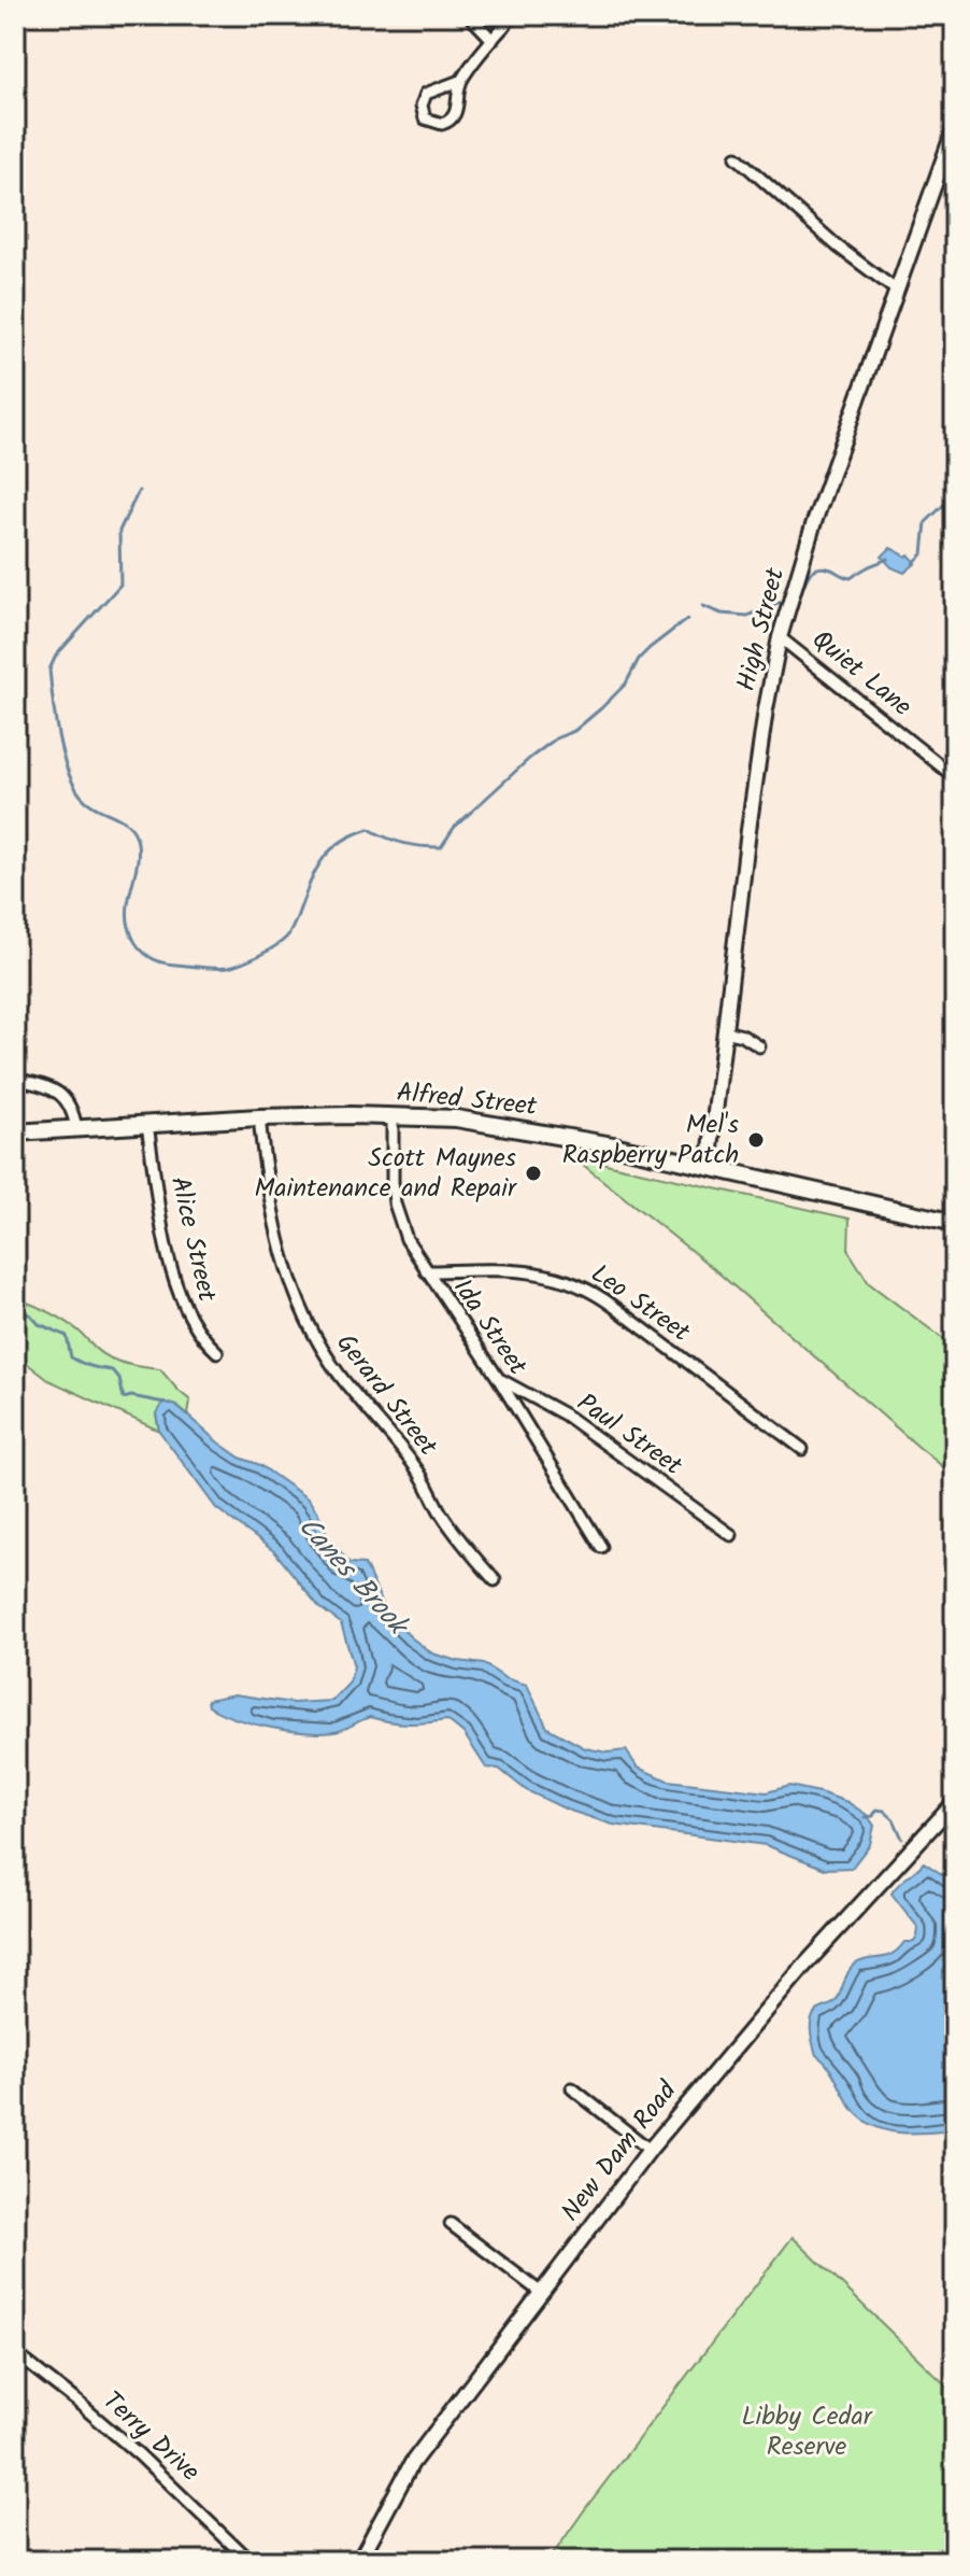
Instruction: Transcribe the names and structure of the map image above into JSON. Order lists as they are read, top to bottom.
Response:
{
  "streets": {
    "main road": ["Alfred Street"],
    "street": [
      "High Street",
      "Quiet Lane",
      "Alice Street",
      "Leo Street",
      "Ida Street",
      "Gerard Street",
      "Paul Street",
      "New Dam Road",
      "Terry Drive"
    ]
  },
  "crossings": [
    ["High Street", "Quiet Lane"],
    ["High Street", "Alfred Street"],
    ["Alfred Street", "Alice Street"],
    ["Alfred Street", "Ida Street"],
    ["Alfred Street", "Gerard Street"],
    ["Leo Street", "Ida Street"],
    ["Ida Street", "Paul Street"]
  ],
  "water": ["Canes Brook"],
  "parks": ["Libby Cedar Reserve"],
  "places": ["Mel's Raspberry Patch", "Scott Maynes Maintenance and Repair"]
}
